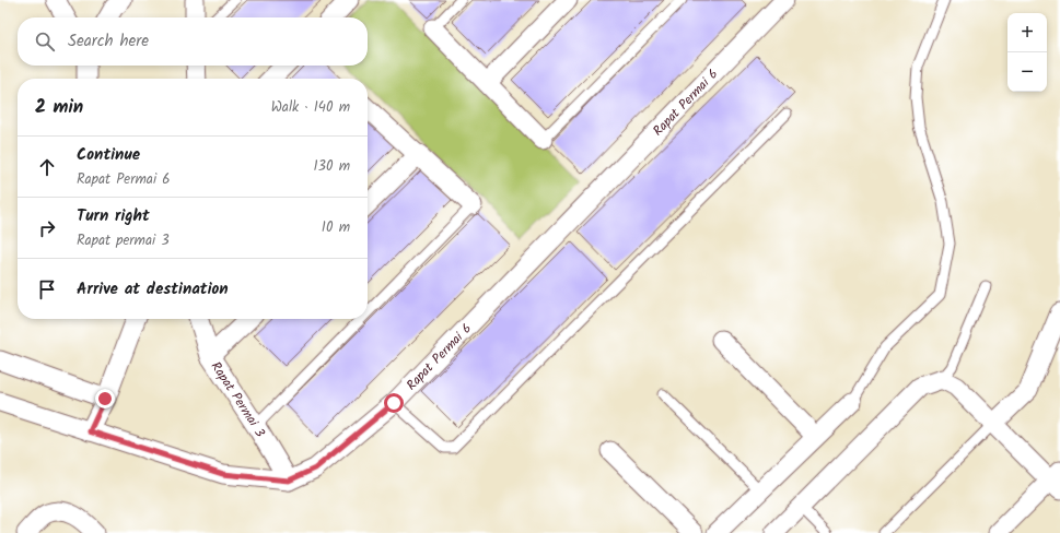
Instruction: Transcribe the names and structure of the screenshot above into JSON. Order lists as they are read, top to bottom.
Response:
{
  "streets": {
    "street": ["Rapat Permai 6", "Rapat Permai 3"]
  },
  "crossings": [
    ["Rapat Permai 6", "Rapat Permai 3"]
  ],
  "page": {
    "map_buttons": ["+", "−"],
    "search": "Search here",
    "heading": ["2 min", "Walk · 140 m"],
    "list": [
      ["Continue", "Rapat Permai 6", "130 m"],
      ["Turn right", "Rapat permai 3", "10 m"],
      "Arrive at destination"
    ]
  }
}
